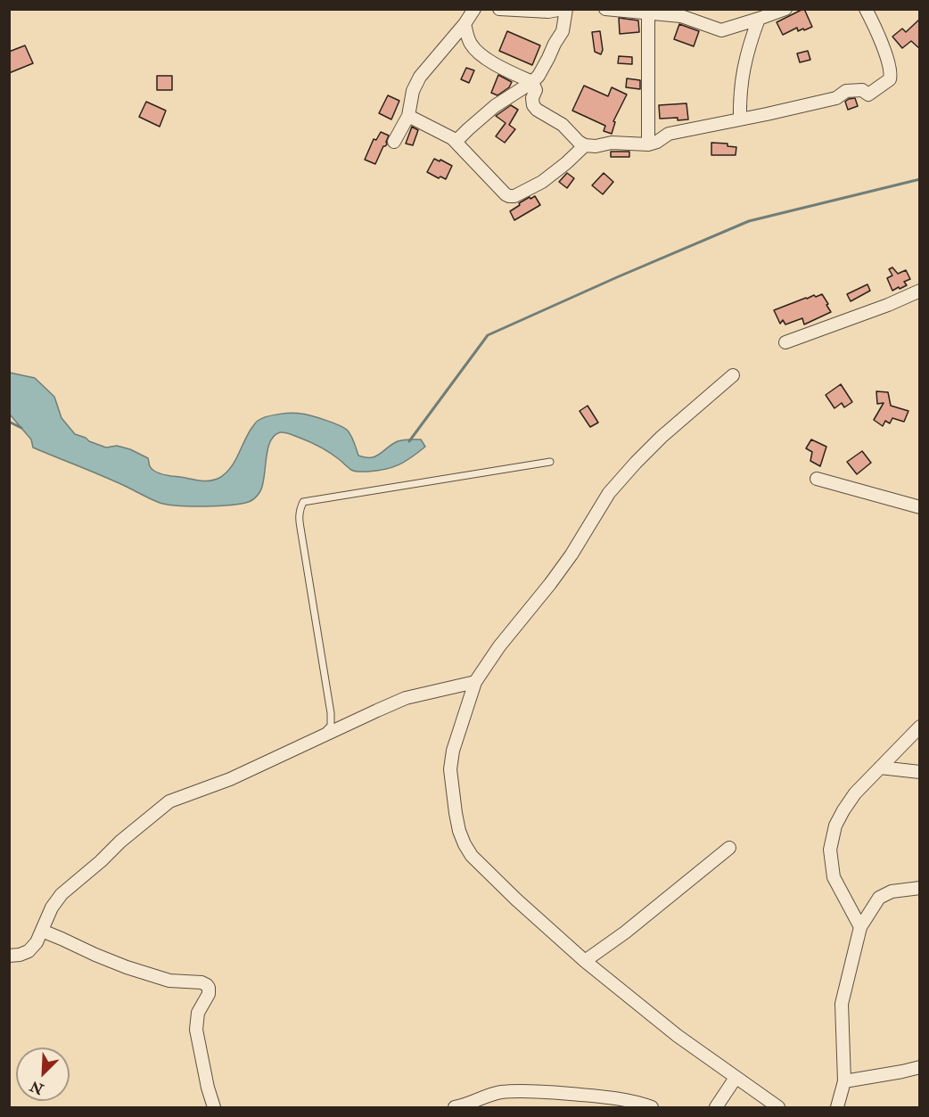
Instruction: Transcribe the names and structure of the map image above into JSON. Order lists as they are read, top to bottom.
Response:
{
  "north": "bottom left"
}
